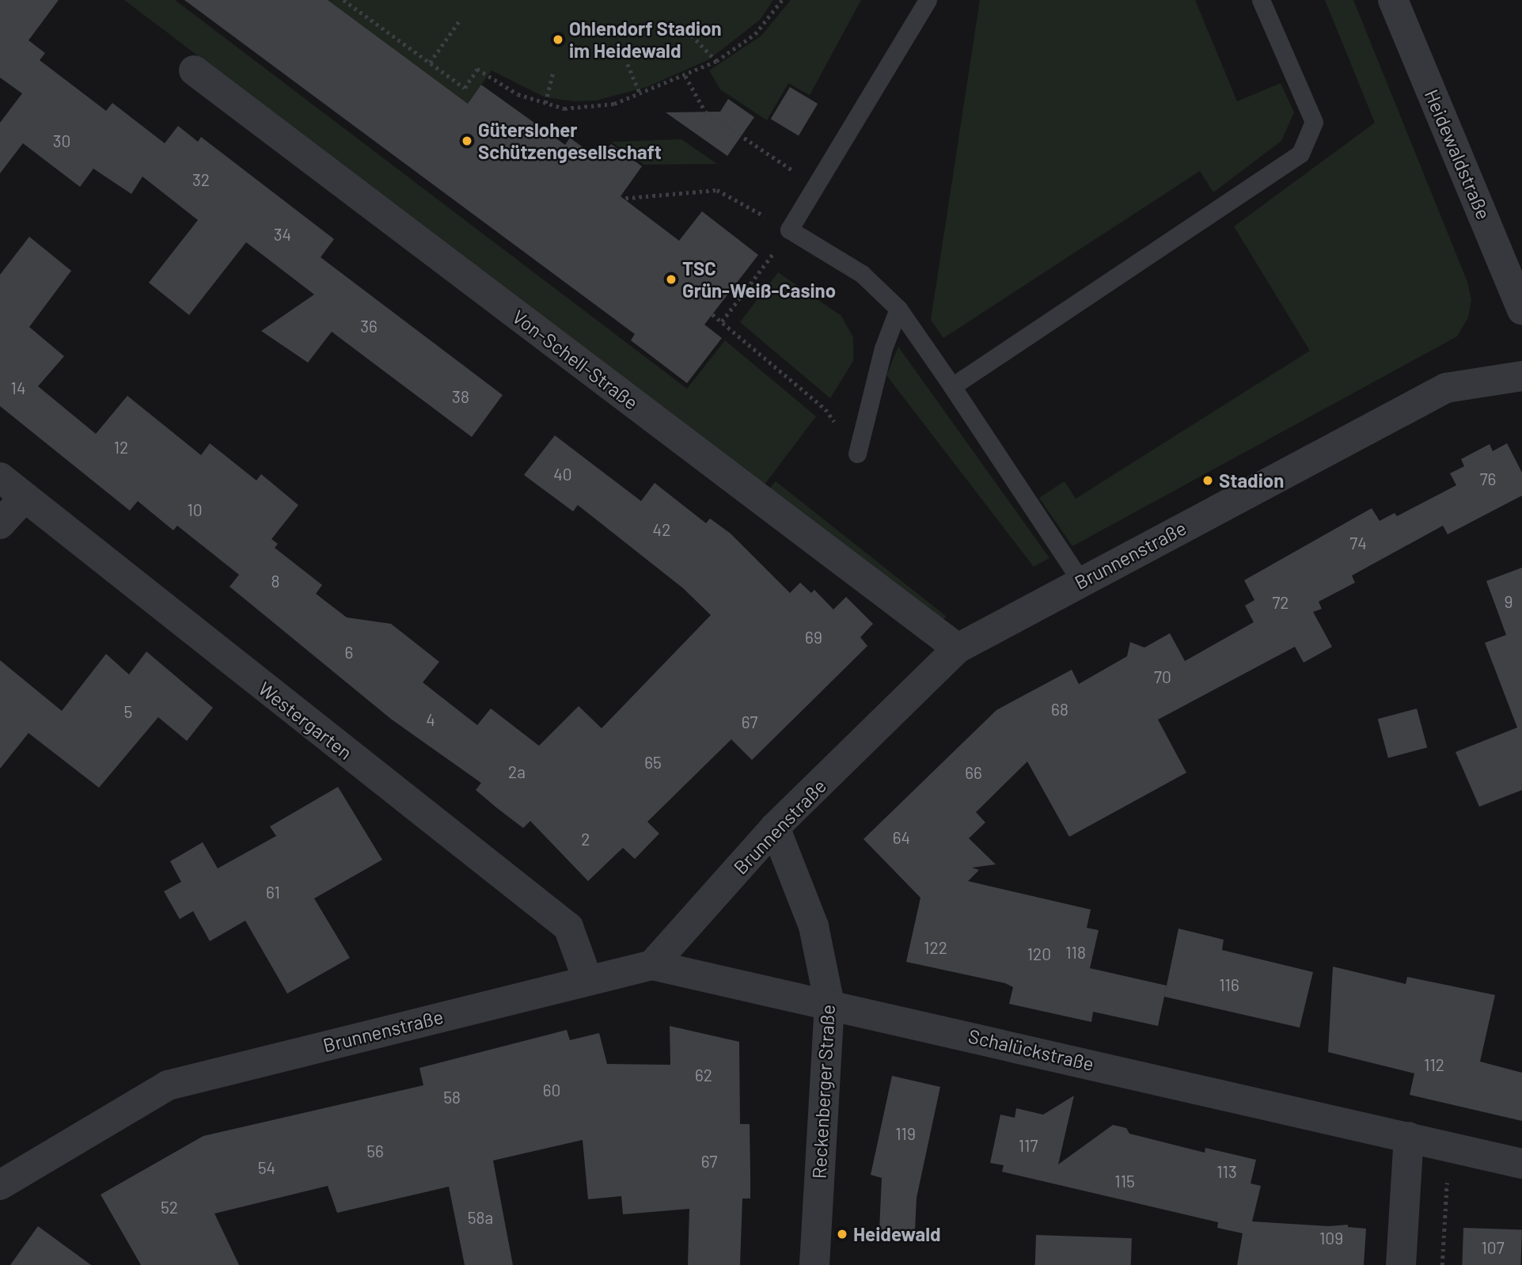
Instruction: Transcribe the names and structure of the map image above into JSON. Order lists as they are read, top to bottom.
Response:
{
  "streets": {
    "street": [
      "Heidewaldstraße",
      "Von-Schell-Straße",
      "Brunnenstraße",
      "Westergarten",
      "Schalückstraße",
      "Reckenberger Straße"
    ]
  },
  "crossings": [
    ["Von-Schell-Straße", "Brunnenstraße"],
    ["Brunnenstraße", "Westergarten"],
    ["Brunnenstraße", "Schalückstraße"],
    ["Brunnenstraße", "Reckenberger Straße"],
    ["Schalückstraße", "Reckenberger Straße"]
  ],
  "places": [
    "Ohlendorf Stadion im Heidewald",
    "Gütersloher Schützengesellschaft",
    "TSC Grün-Weiß-Casino",
    "Stadion",
    "Heidewald"
  ],
  "house_numbers": [
    "30",
    "32",
    "34",
    "36",
    "14",
    "38",
    "12",
    "40",
    "76",
    "10",
    "42",
    "74",
    "8",
    "9",
    "72",
    "69",
    "6",
    "70",
    "68",
    "5",
    "4",
    "67",
    "65",
    "2a",
    "66",
    "64",
    "2",
    "61",
    "122",
    "118",
    "120",
    "116",
    "112",
    "62",
    "60",
    "58",
    "119",
    "117",
    "56",
    "67",
    "54",
    "113",
    "115",
    "52",
    "58a",
    "109",
    "107"
  ]
}
